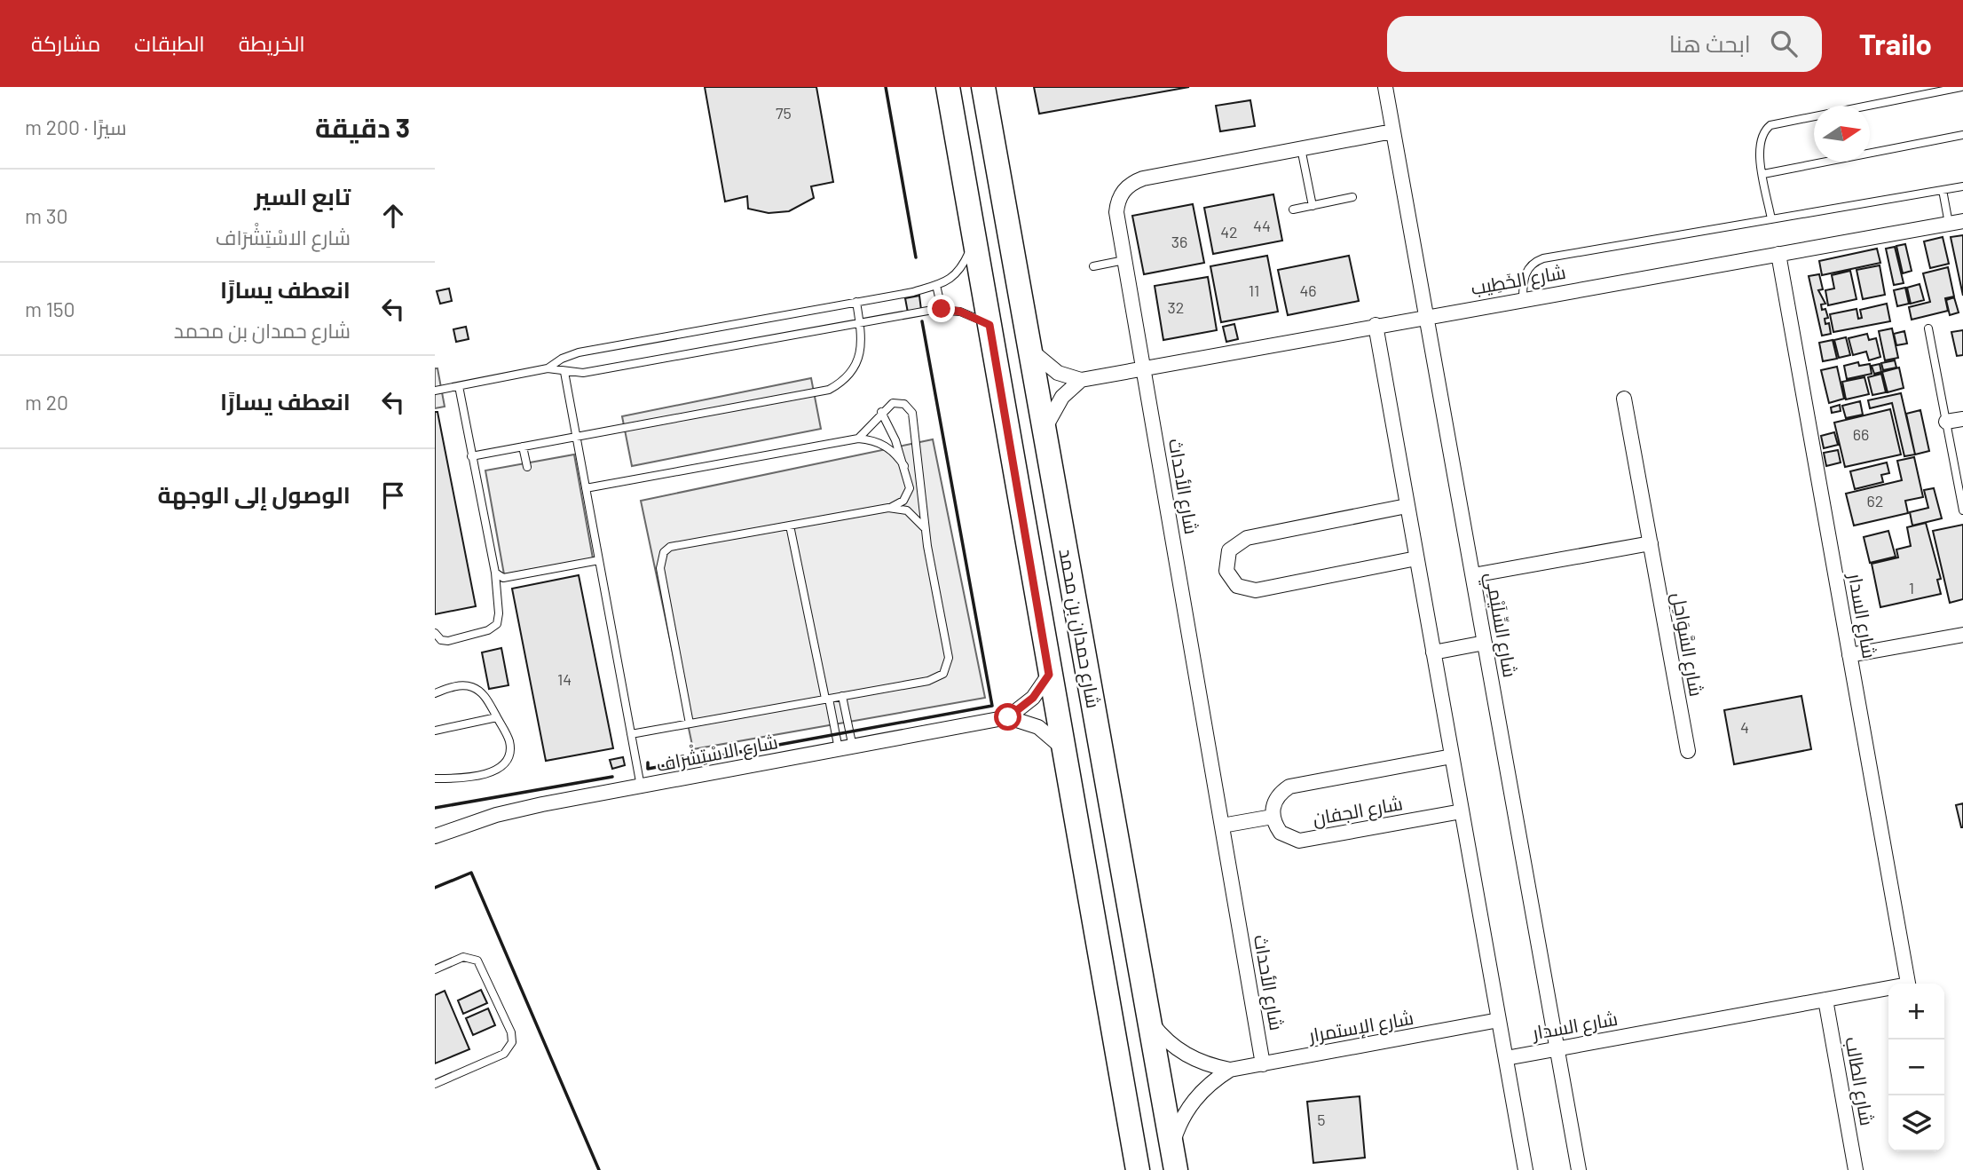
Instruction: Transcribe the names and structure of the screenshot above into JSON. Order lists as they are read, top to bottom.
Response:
{
  "streets": {
    "main road": ["شارع حمدان بن محمد"],
    "street": [
      "شارع الخَطِيب",
      "شارع الأحداث",
      "شارع السدار",
      "شارع السِّلَيْمِي",
      "شارع السَّوَاحِل",
      "شارع الاسْتِشْرَاف",
      "شارع الجفان",
      "شارع الإستمرار",
      "شارع الطالب"
    ]
  },
  "crossings": [
    ["شارع الخَطِيب", "شارع الأحداث"],
    ["شارع الخَطِيب", "شارع السدار"],
    ["شارع الخَطِيب", "شارع السِّلَيْمِي"],
    ["شارع الأحداث", "شارع السِّلَيْمِي"],
    ["شارع الأحداث", "شارع الإستمرار"],
    ["شارع السدار", "شارع السِّلَيْمِي"],
    ["شارع السدار", "شارع الطالب"],
    ["شارع حمدان بن محمد", "شارع الاسْتِشْرَاف"],
    ["شارع حمدان بن محمد", "شارع الإستمرار"]
  ],
  "house_numbers": [
    "75",
    "44",
    "42",
    "36",
    "11",
    "46",
    "32",
    "66",
    "62",
    "1",
    "14",
    "4",
    "5"
  ],
  "north": "right",
  "page": {
    "header": "Trailo",
    "search": "ابحث هنا",
    "nav": ["الخريطة", "الطبقات", "مشاركة"],
    "heading": ["3 دقيقة", "سيرًا · 200 m"],
    "list": [
      ["تابع السير", "شارع الاسْتِشْرَاف", "30 m"],
      ["انعطف يسارًا", "شارع حمدان بن محمد", "150 m"],
      ["انعطف يسارًا", "20 m"],
      "الوصول إلى الوجهة"
    ],
    "map_buttons": ["+", "−"]
  }
}
